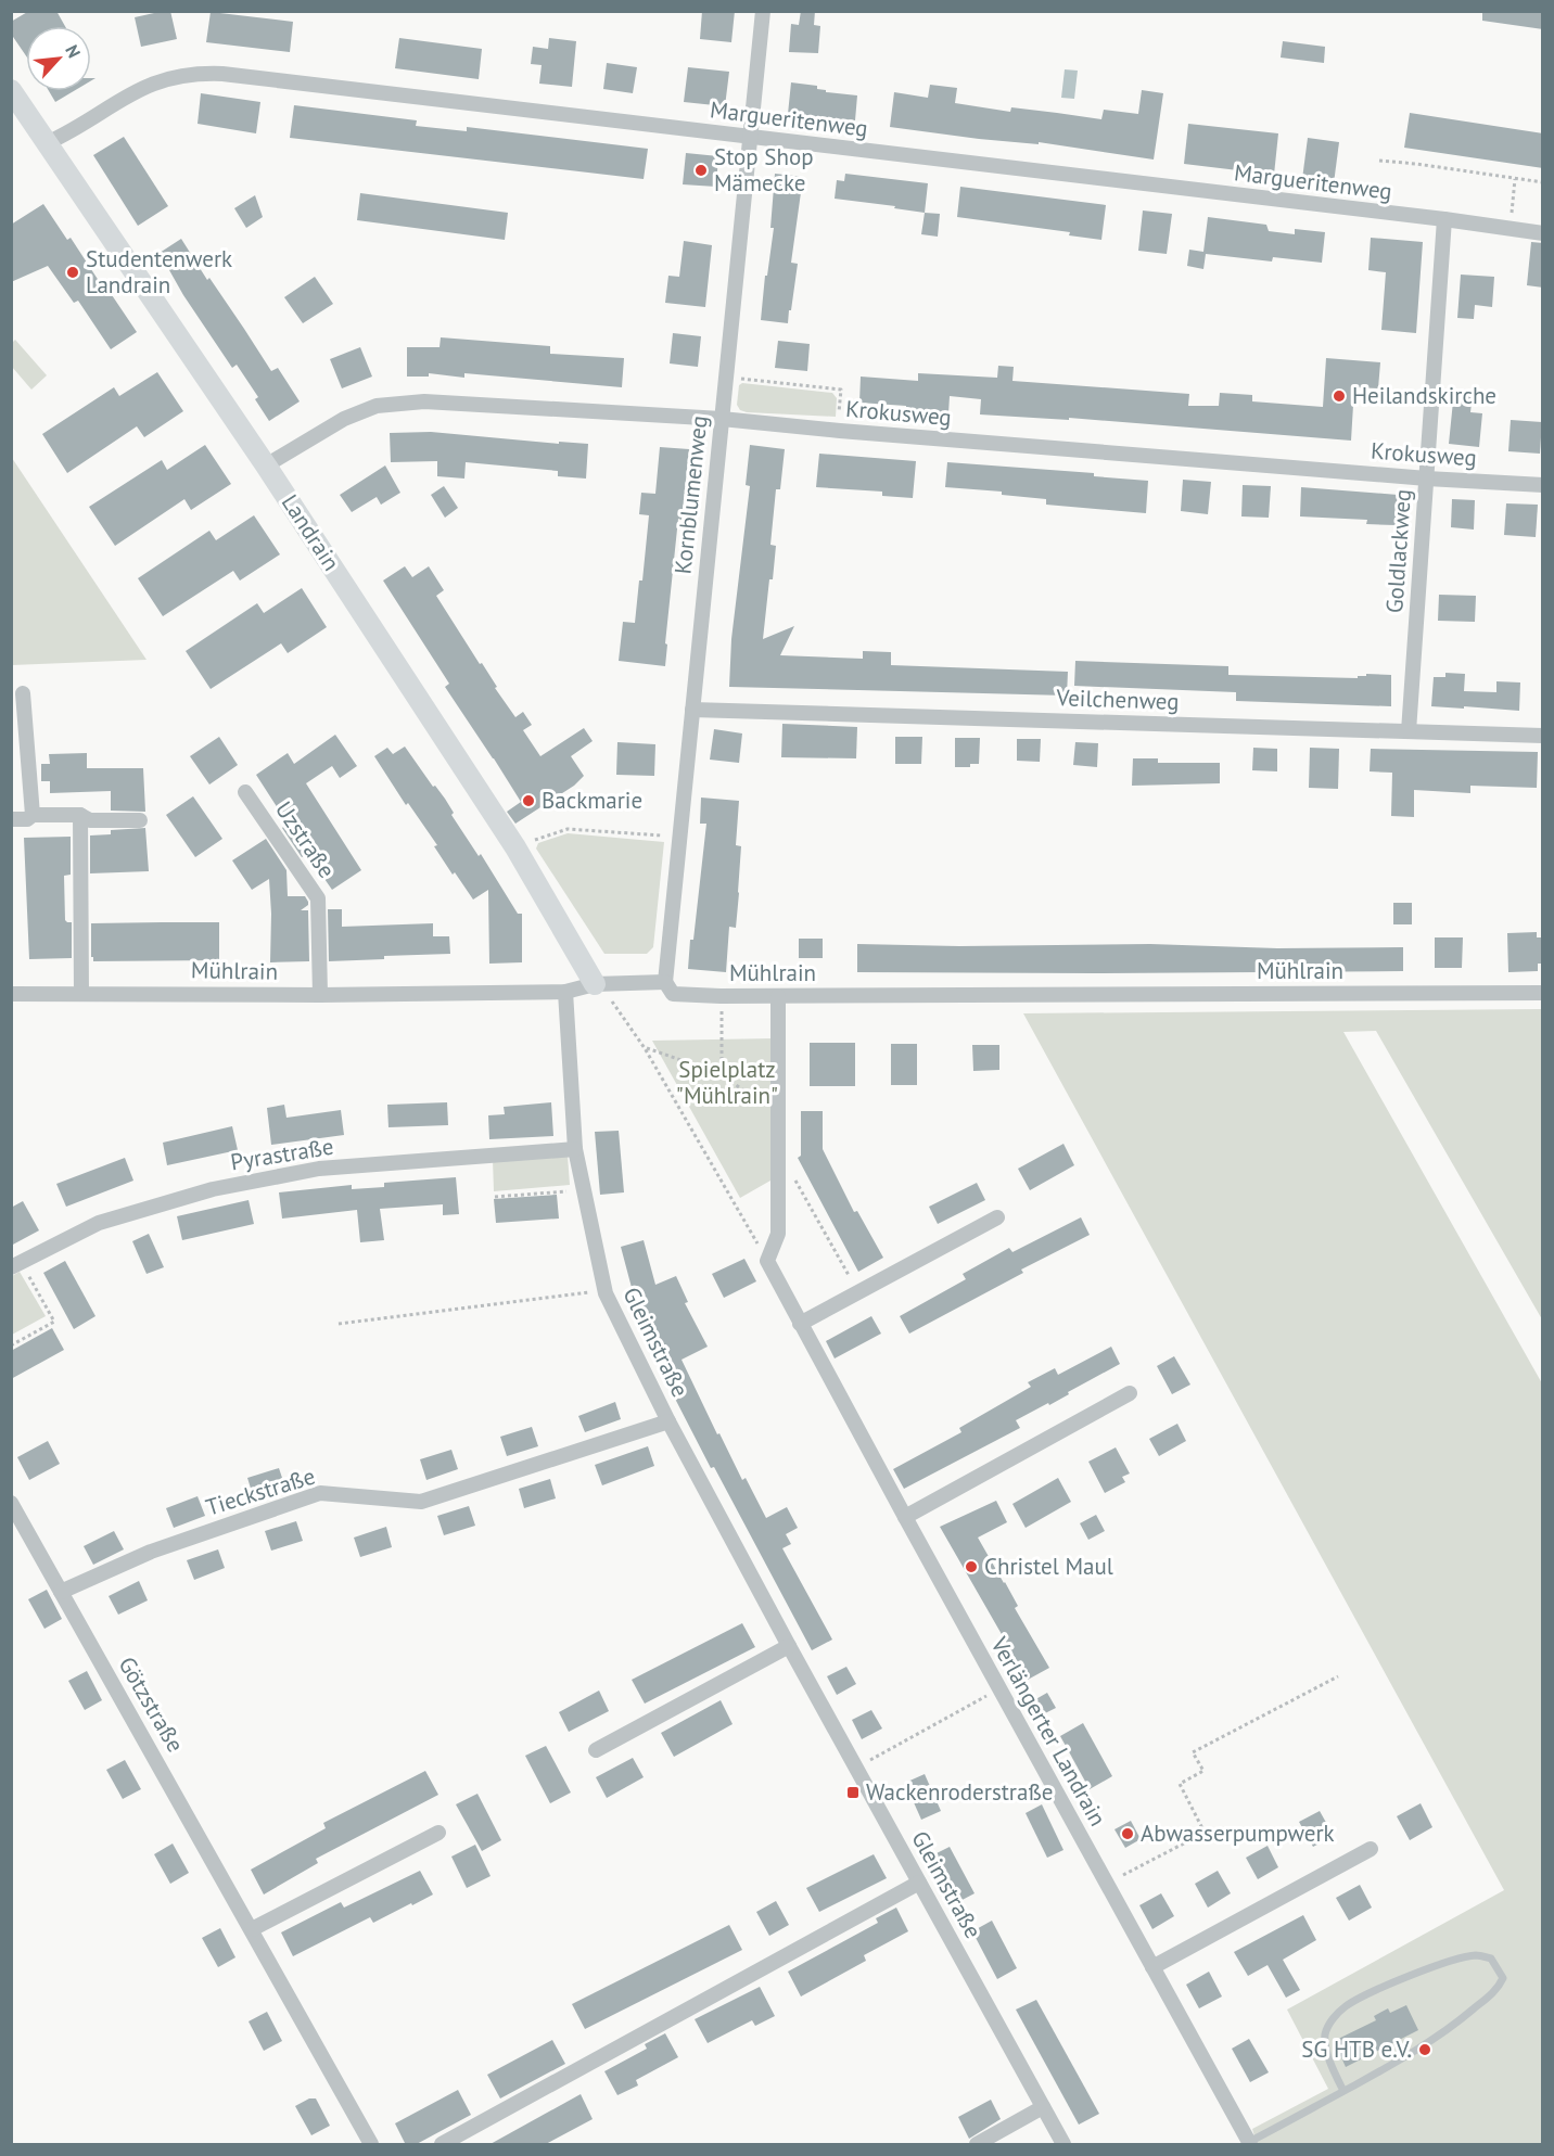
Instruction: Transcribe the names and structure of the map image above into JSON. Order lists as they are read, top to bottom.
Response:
{
  "streets": {
    "street": [
      "Margueritenweg",
      "Krokusweg",
      "Kornblumenweg",
      "Landrain",
      "Goldlackweg",
      "Veilchenweg",
      "Uzstraße",
      "Mühlrain",
      "Pyrastraße",
      "Gleimstraße",
      "Tieckstraße",
      "Götzstraße",
      "Verlängerter Landrain"
    ]
  },
  "crossings": [
    ["Margueritenweg", "Kornblumenweg"],
    ["Margueritenweg", "Landrain"],
    ["Margueritenweg", "Goldlackweg"],
    ["Krokusweg", "Kornblumenweg"],
    ["Krokusweg", "Landrain"],
    ["Krokusweg", "Goldlackweg"],
    ["Kornblumenweg", "Veilchenweg"],
    ["Kornblumenweg", "Mühlrain"],
    ["Landrain", "Mühlrain"],
    ["Goldlackweg", "Veilchenweg"],
    ["Uzstraße", "Mühlrain"],
    ["Mühlrain", "Gleimstraße"],
    ["Pyrastraße", "Gleimstraße"],
    ["Gleimstraße", "Tieckstraße"],
    ["Tieckstraße", "Götzstraße"]
  ],
  "parks": ["Spielplatz \"Mühlrain\""],
  "places": {
    "other": [
      "Stop Shop Mämecke",
      "Studentenwerk Landrain",
      "Heilandskirche",
      "Backmarie",
      "Christel Maul",
      "Abwasserpumpwerk",
      "SG HTB e.V."
    ],
    "transit": ["Wackenroderstraße"]
  },
  "north": "top right"
}
